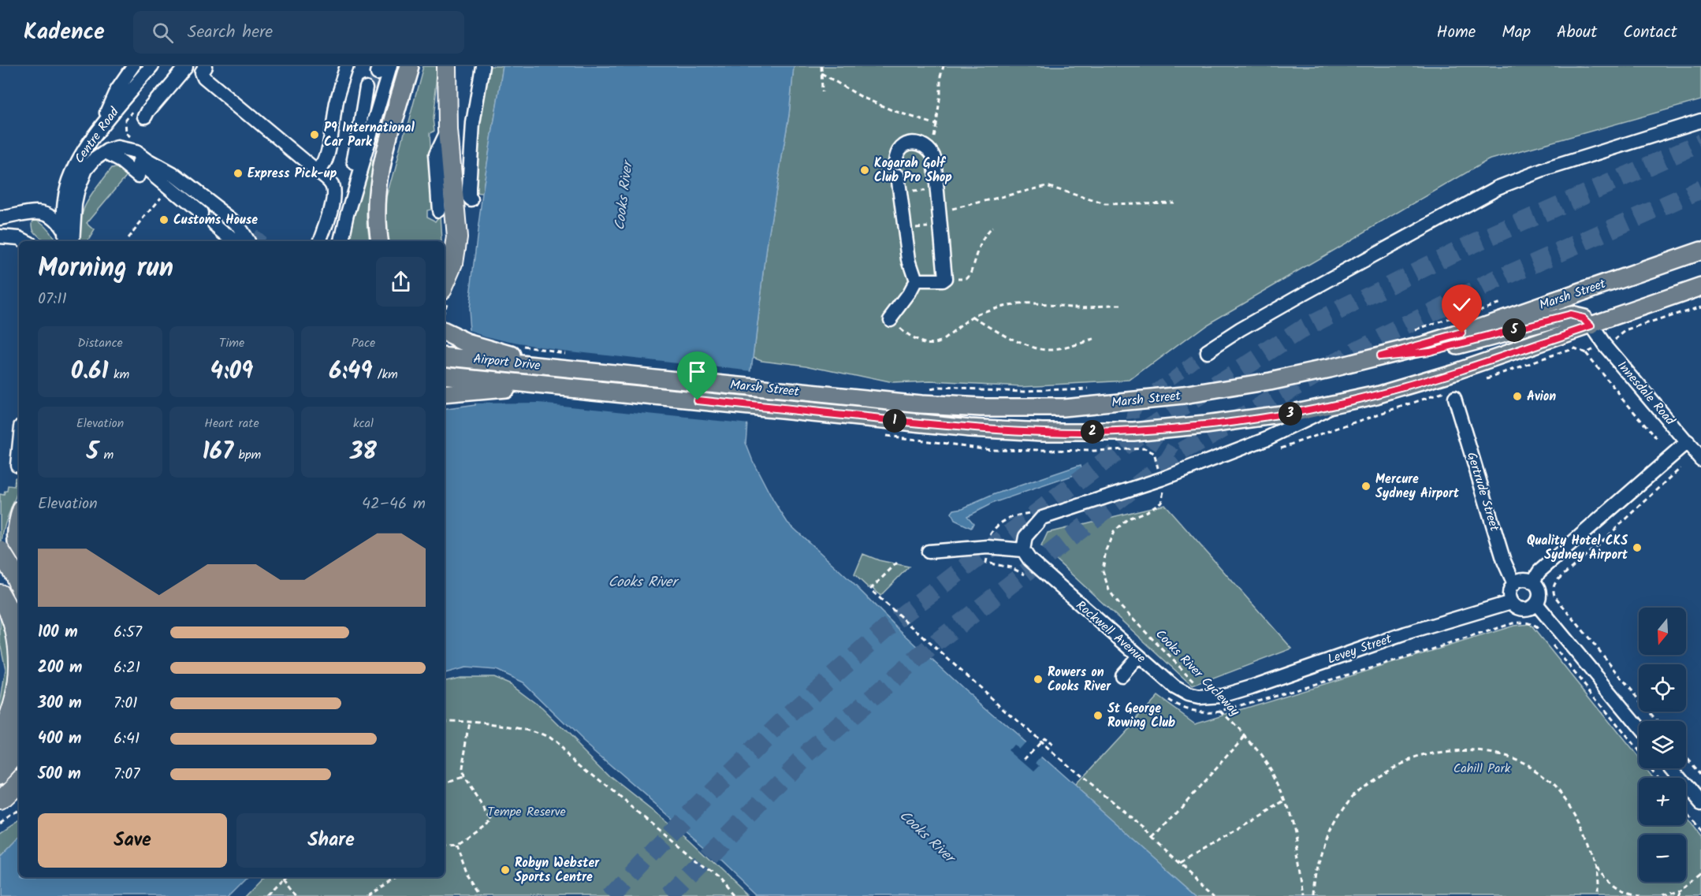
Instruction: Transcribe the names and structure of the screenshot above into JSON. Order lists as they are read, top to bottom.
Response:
{
  "streets": {
    "main road": ["Marsh Street", "Airport Drive"],
    "street": [
      "Centre Road",
      "Innesdale Road",
      "Gertrude Street",
      "Rockwell Avenue",
      "Levey Street"
    ],
    "path": ["Cooks River Cycleway"]
  },
  "crossings": [
    ["Marsh Street", "Airport Drive"],
    ["Marsh Street", "Innesdale Road"],
    ["Marsh Street", "Rockwell Avenue"],
    ["Gertrude Street", "Levey Street"],
    ["Rockwell Avenue", "Levey Street"],
    ["Rockwell Avenue", "Cooks River Cycleway"],
    ["Levey Street", "Cooks River Cycleway"]
  ],
  "water": ["Cooks River"],
  "parks": ["Cahill Park", "Tempe Reserve"],
  "places": [
    "P9 International Car Park",
    "Kogarah Golf Club Pro Shop",
    "Express Pick-up",
    "Customs House",
    "Avion",
    "Mercure Sydney Airport",
    "Quality Hotel CKS Sydney Airport",
    "Rowers on Cooks River",
    "St George Rowing Club",
    "Robyn Webster Sports Centre"
  ],
  "north": "bottom",
  "page": {
    "header": "Kadence",
    "search": "Search here",
    "nav": [
      "Home",
      "Map",
      "About",
      "Contact"
    ],
    "heading": ["Morning run", "07:11"],
    "pins": [
      "5",
      "3",
      "1",
      "2"
    ],
    "stats": [
      ["Distance", "0.61 km"],
      ["Time", "4:09"],
      ["Pace", "6:49 /km"],
      ["Elevation", "5 m"],
      ["Heart rate", "167 bpm"],
      ["kcal", "38"]
    ],
    "chart": ["Elevation", "42–46 m"],
    "map_buttons": ["+", "−"],
    "list": [
      {
        "name": "100 m",
        "note": "6:57"
      },
      {
        "name": "200 m",
        "note": "6:21"
      },
      {
        "name": "300 m",
        "note": "7:01"
      },
      {
        "name": "400 m",
        "note": "6:41"
      },
      {
        "name": "500 m",
        "note": "7:07"
      }
    ],
    "buttons": ["Save", "Share"]
  }
}
